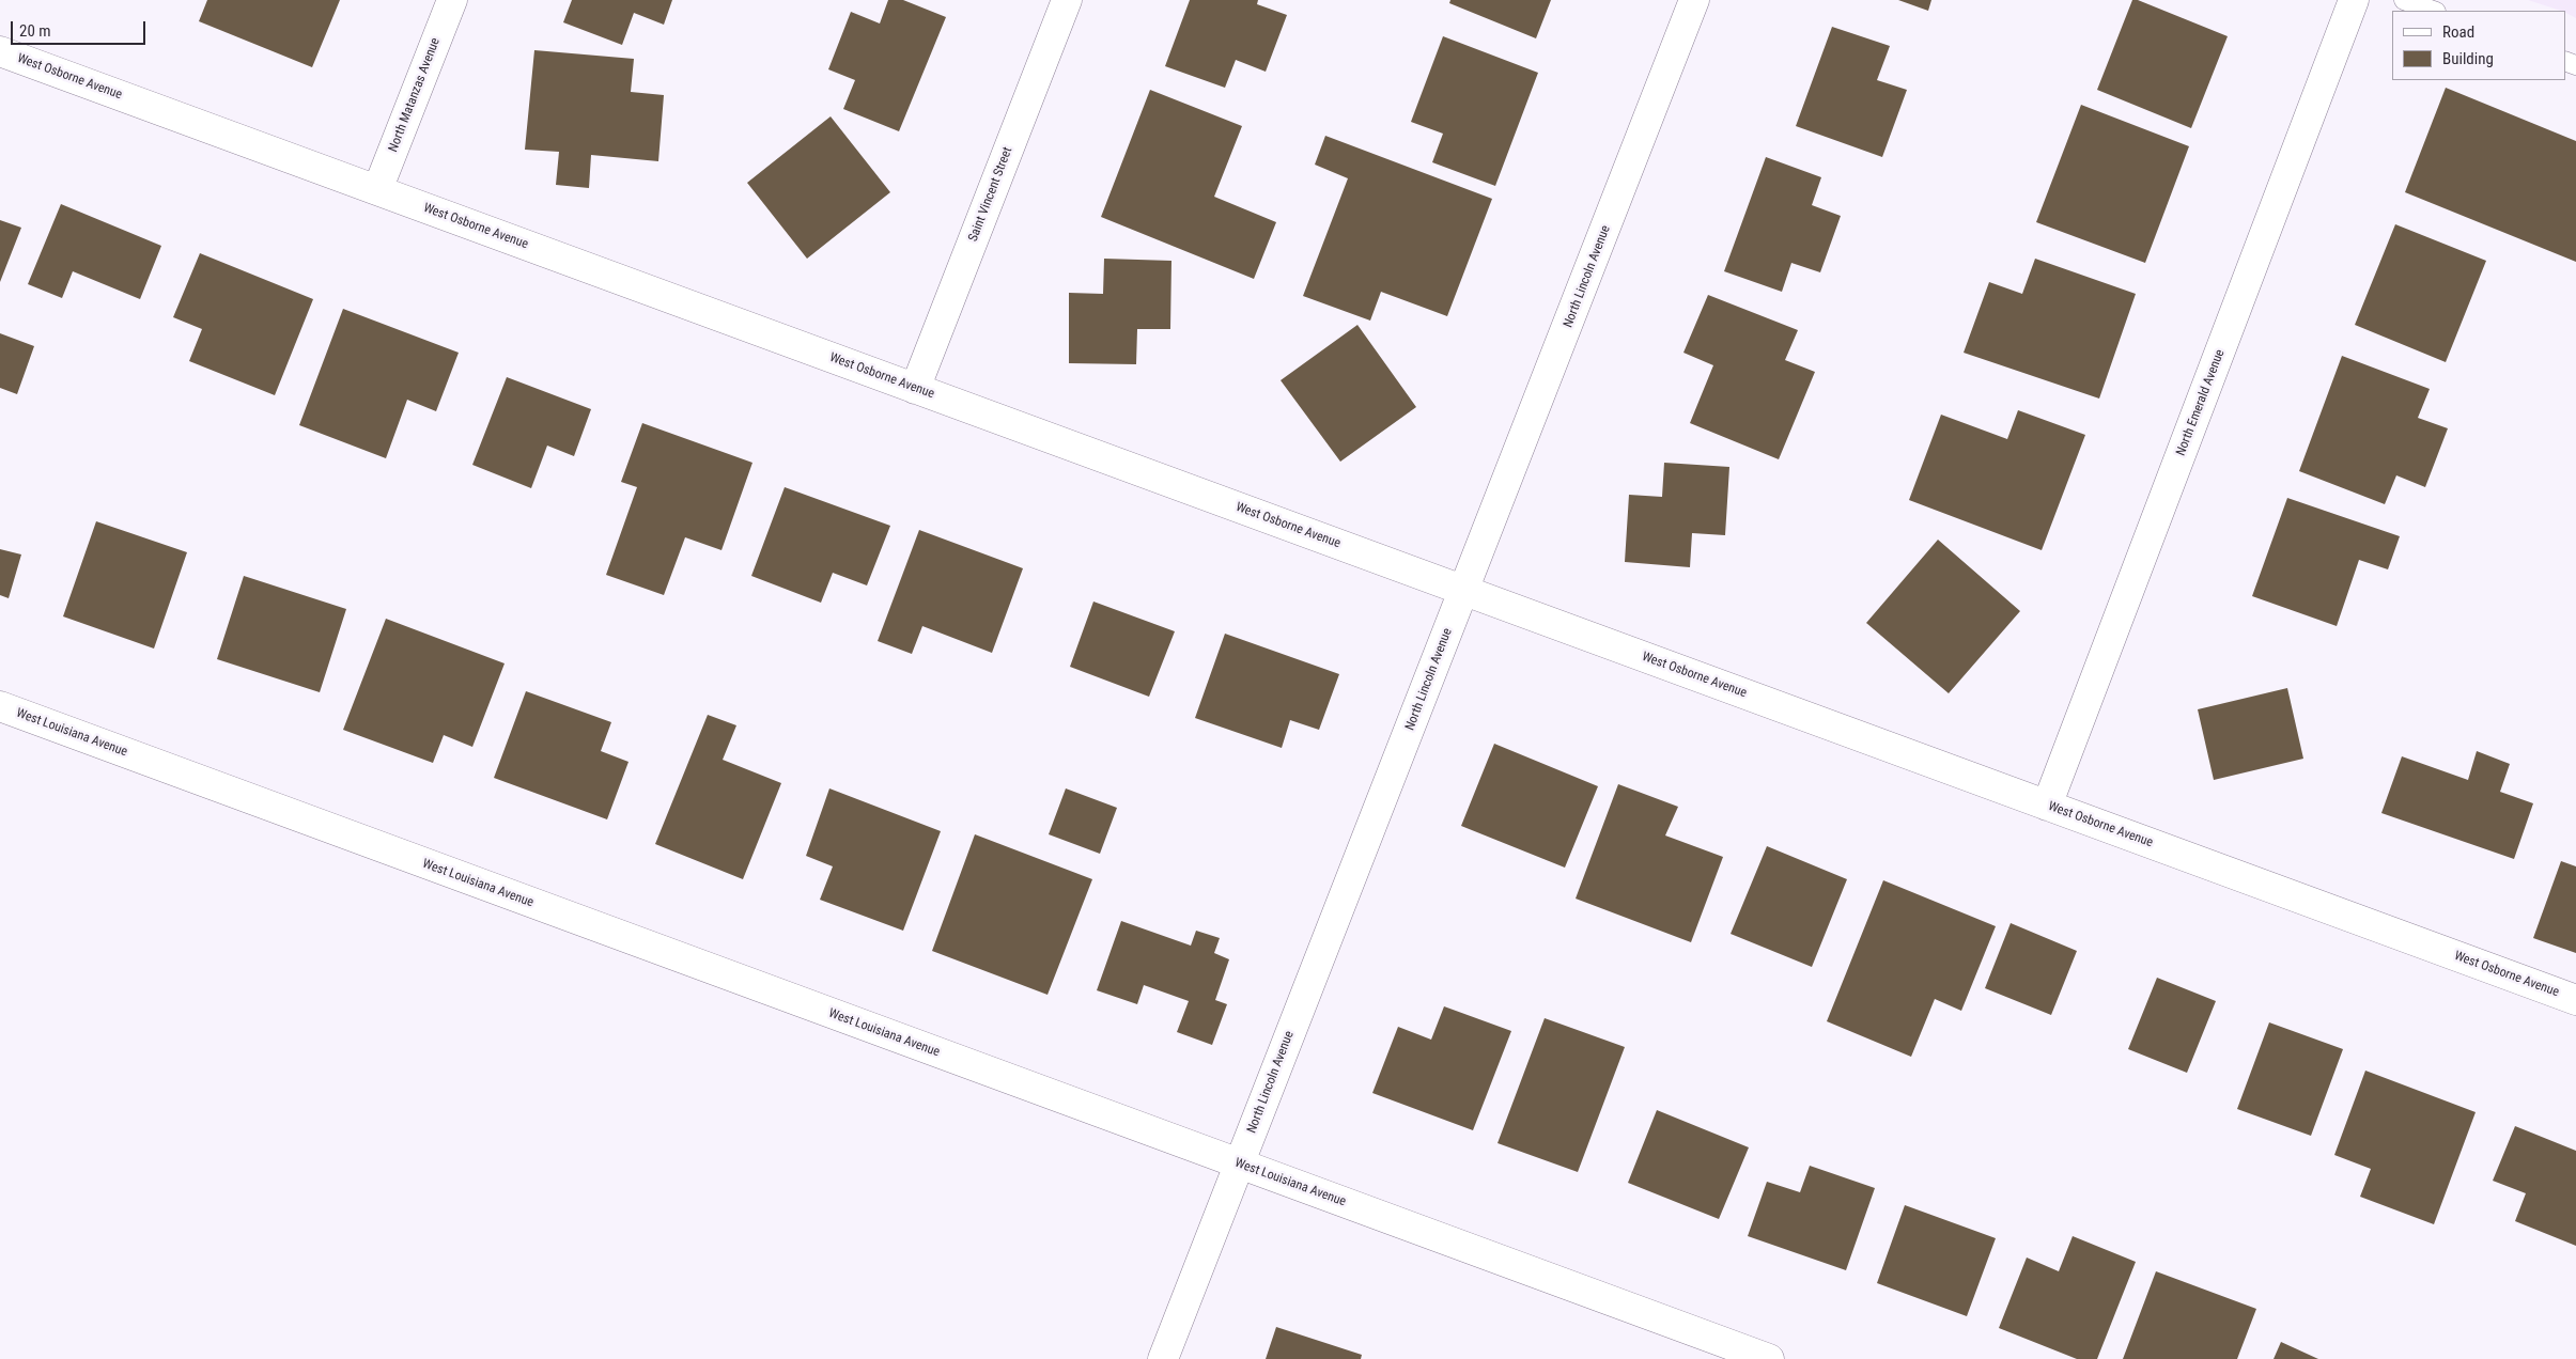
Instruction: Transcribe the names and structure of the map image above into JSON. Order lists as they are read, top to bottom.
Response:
{
  "streets": {
    "street": [
      "West Osborne Avenue",
      "North Matanzas Avenue",
      "Saint Vincent Street",
      "North Lincoln Avenue",
      "North Emerald Avenue",
      "West Louisiana Avenue"
    ]
  },
  "crossings": [
    ["West Osborne Avenue", "North Matanzas Avenue"],
    ["West Osborne Avenue", "Saint Vincent Street"],
    ["West Osborne Avenue", "North Lincoln Avenue"],
    ["West Osborne Avenue", "North Emerald Avenue"],
    ["North Lincoln Avenue", "West Louisiana Avenue"]
  ],
  "legend": ["Road", "Building"],
  "scale_bar": "20 m"
}
